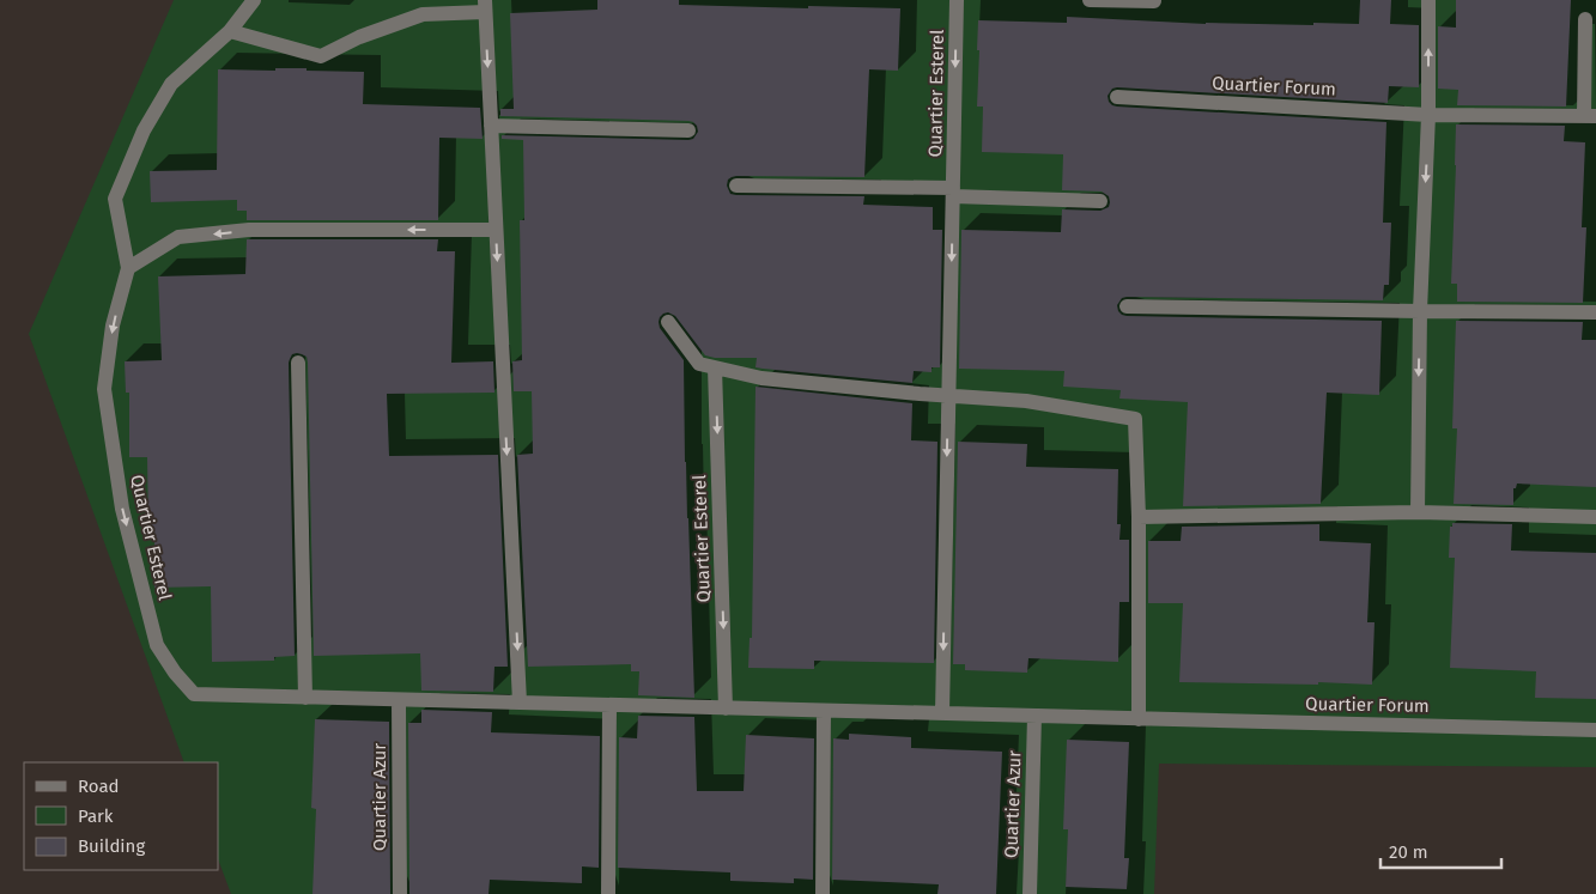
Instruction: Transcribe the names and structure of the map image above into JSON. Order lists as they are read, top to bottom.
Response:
{
  "streets": {
    "lane": ["Quartier Forum", "Quartier Esterel", "Quartier Azur"]
  },
  "crossings": [
    ["Quartier Forum", "Quartier Esterel"],
    ["Quartier Esterel", "Quartier Azur"]
  ],
  "one_way": ["Quartier Esterel"],
  "legend": ["Road", "Park", "Building"],
  "scale_bar": "20 m"
}
